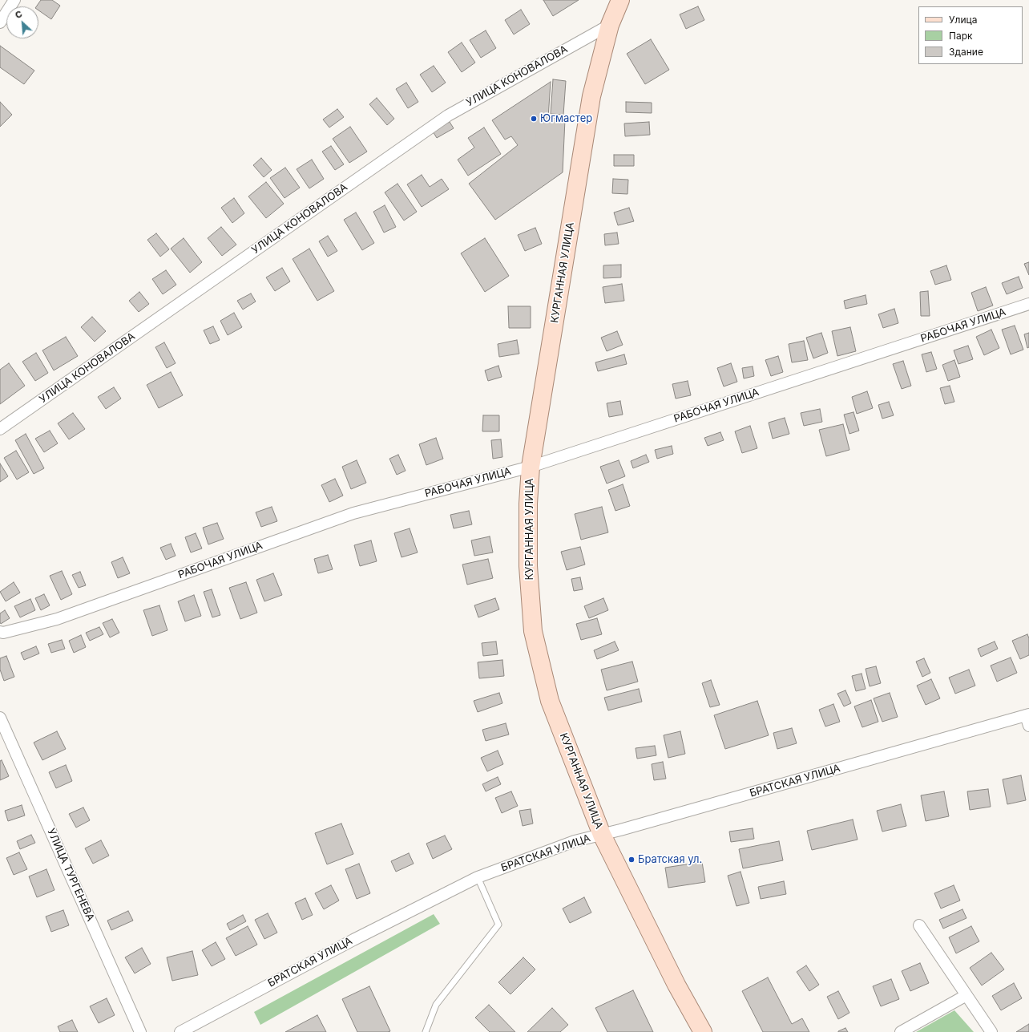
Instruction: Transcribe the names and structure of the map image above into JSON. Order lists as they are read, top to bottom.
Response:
{
  "streets": {
    "main road": ["КУРГАННАЯ УЛИЦА"],
    "street": [
      "УЛИЦА КОНОВАЛОВА",
      "РАБОЧАЯ УЛИЦА",
      "БРАТСКАЯ УЛИЦА",
      "УЛИЦА ТУРГЕНЕВА"
    ]
  },
  "crossings": [
    ["УЛИЦА КОНОВАЛОВА", "КУРГАННАЯ УЛИЦА"],
    ["КУРГАННАЯ УЛИЦА", "РАБОЧАЯ УЛИЦА"],
    ["КУРГАННАЯ УЛИЦА", "БРАТСКАЯ УЛИЦА"]
  ],
  "places": ["Югмастер", "Братская ул."],
  "legend": ["Улица", "Парк", "Здание"],
  "north": "top left"
}
